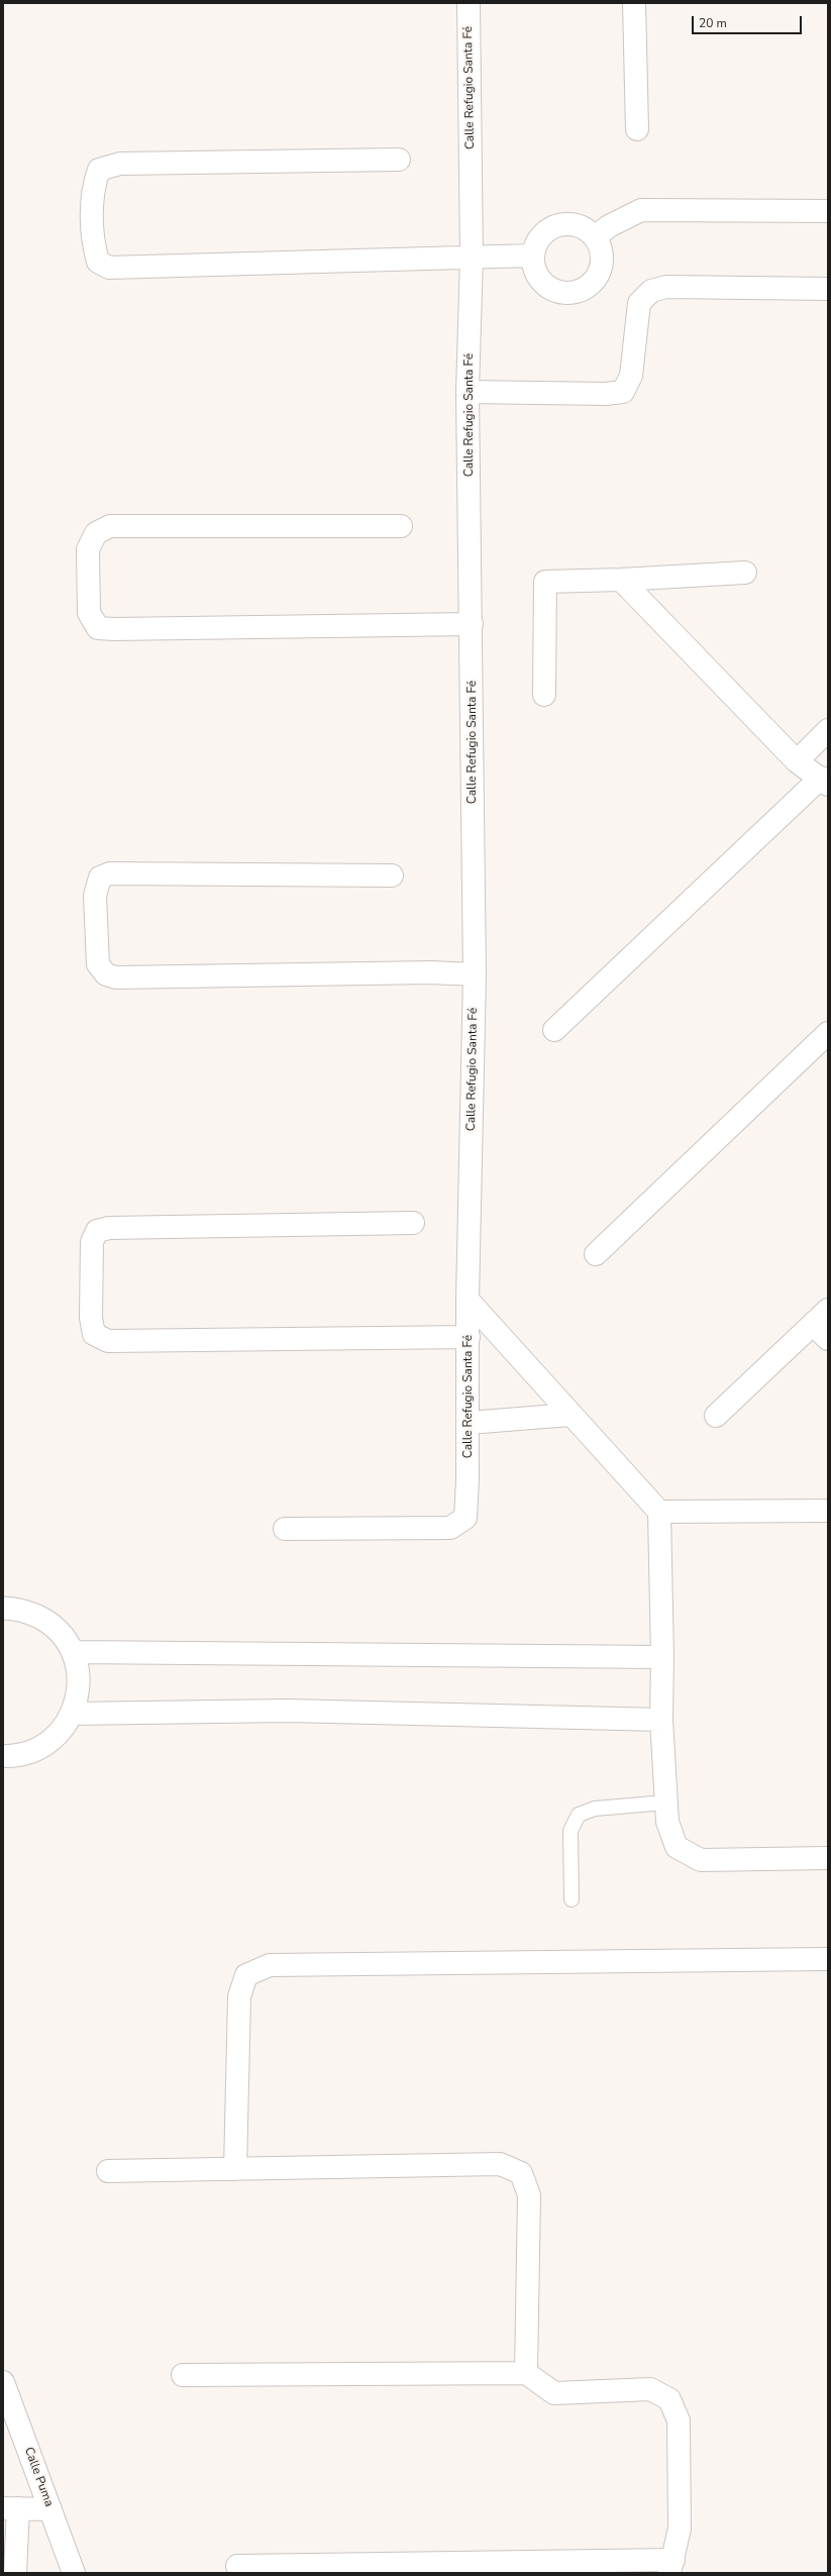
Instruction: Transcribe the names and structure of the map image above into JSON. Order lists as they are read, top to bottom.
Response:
{
  "streets": {
    "street": ["Calle Refugio Santa Fé", "Calle Puma"]
  },
  "scale_bar": "20 m"
}
